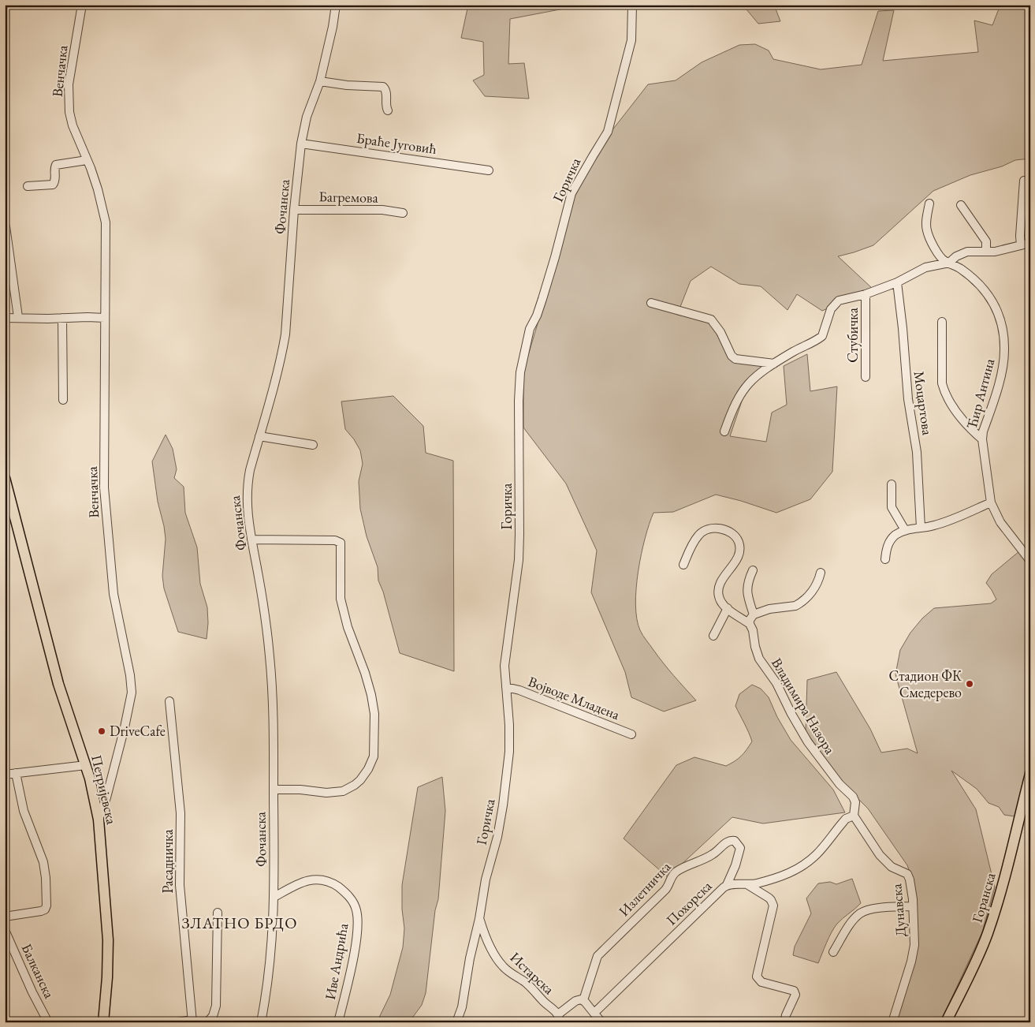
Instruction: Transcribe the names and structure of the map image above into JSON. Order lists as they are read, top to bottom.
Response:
{
  "streets": {
    "main road": ["Петријевска", "Горанска"],
    "street": [
      "Венчачка",
      "Браће Југовић",
      "Горичка",
      "Багремова",
      "Фочанска",
      "Стубичка",
      "Ћир Антина",
      "Моцартова",
      "Војводе Младена",
      "Владимира Назора",
      "Расадничка",
      "Излетничка",
      "Похорска",
      "Дунавска",
      "Иве Андрића",
      "Балканска",
      "Истарска"
    ]
  },
  "crossings": [
    ["Венчачка", "Петријевска"],
    ["Браће Југовић", "Фочанска"],
    ["Горичка", "Војводе Младена"],
    ["Горичка", "Истарска"],
    ["Багремова", "Фочанска"],
    ["Фочанска", "Иве Андрића"],
    ["Владимира Назора", "Похорска"],
    ["Владимира Назора", "Дунавска"],
    ["Излетничка", "Похорска"],
    ["Похорска", "Дунавска"]
  ],
  "districts": ["ЗЛАТНО БРДО"],
  "places": ["Стадион ФК Смедерево", "DriveCafe"]
}
